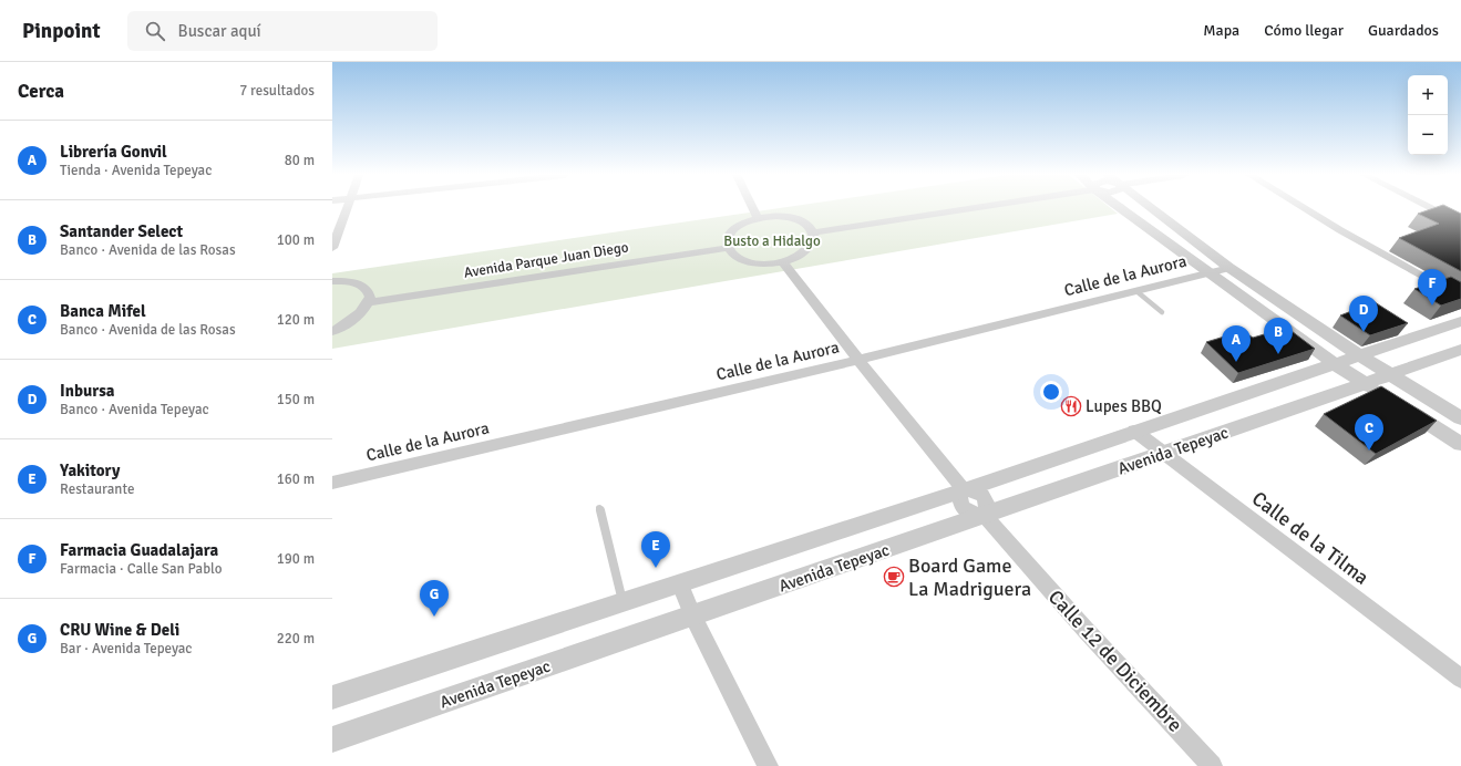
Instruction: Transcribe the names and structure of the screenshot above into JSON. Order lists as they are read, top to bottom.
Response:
{
  "streets": {
    "street": [
      "Avenida Parque Juan Diego",
      "Calle de la Aurora",
      "Avenida Tepeyac",
      "Calle de la Tilma",
      "Calle 12 de Diciembre"
    ]
  },
  "crossings": [
    ["Avenida Tepeyac", "Calle de la Tilma"],
    ["Avenida Tepeyac", "Calle 12 de Diciembre"]
  ],
  "parks": ["Busto a Hidalgo"],
  "places": {
    "restaurant": ["Lupes BBQ"],
    "cafe": ["Board Game La Madriguera"]
  },
  "page": {
    "header": "Pinpoint",
    "search": "Buscar aquí",
    "nav": ["Mapa", "Cómo llegar", "Guardados"],
    "heading": ["Cerca", "7 resultados"],
    "map_buttons": ["+", "−"],
    "list": [
      {
        "mark": "A",
        "name": "Librería Gonvil",
        "note": "Tienda · Avenida Tepeyac",
        "value": "80 m"
      },
      {
        "mark": "B",
        "name": "Santander Select",
        "note": "Banco · Avenida de las Rosas",
        "value": "100 m"
      },
      {
        "mark": "C",
        "name": "Banca Mifel",
        "note": "Banco · Avenida de las Rosas",
        "value": "120 m"
      },
      {
        "mark": "D",
        "name": "Inbursa",
        "note": "Banco · Avenida Tepeyac",
        "value": "150 m"
      },
      {
        "mark": "E",
        "name": "Yakitory",
        "note": "Restaurante",
        "value": "160 m"
      },
      {
        "mark": "F",
        "name": "Farmacia Guadalajara",
        "note": "Farmacia · Calle San Pablo",
        "value": "190 m"
      },
      {
        "mark": "G",
        "name": "CRU Wine & Deli",
        "note": "Bar · Avenida Tepeyac",
        "value": "220 m"
      }
    ],
    "pins": [
      "F",
      "D",
      "B",
      "A",
      "C",
      "E",
      "G"
    ]
  }
}
